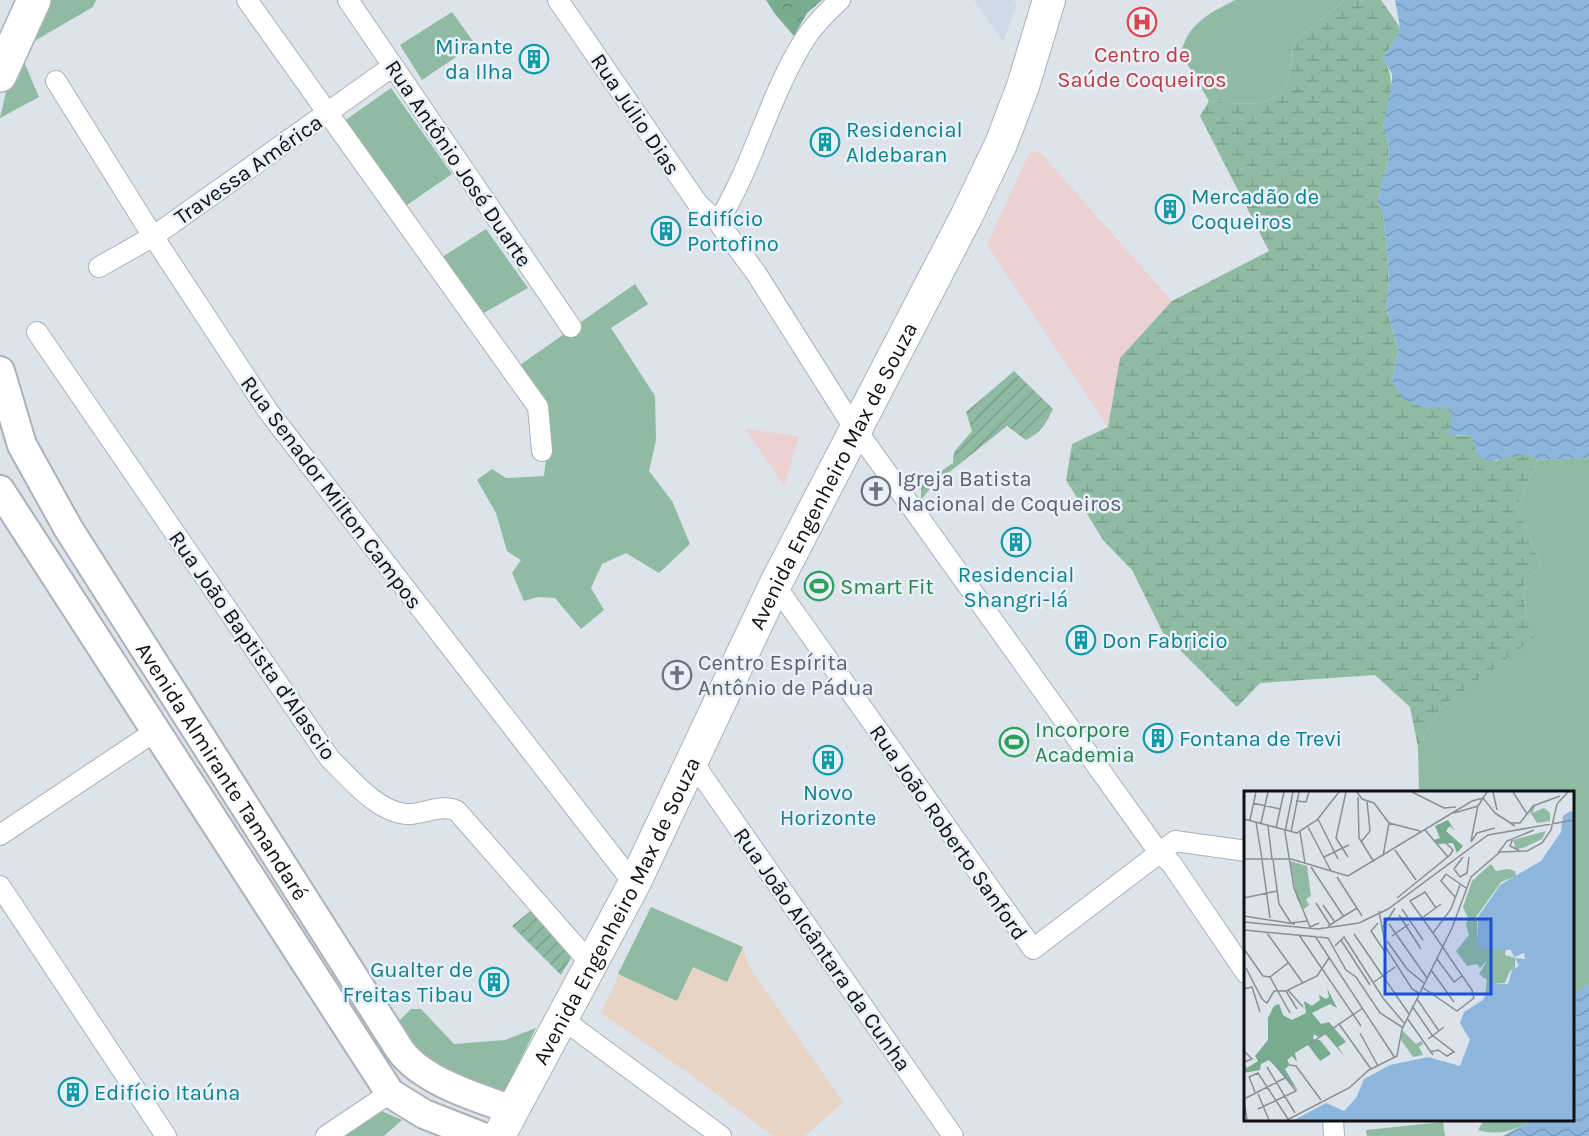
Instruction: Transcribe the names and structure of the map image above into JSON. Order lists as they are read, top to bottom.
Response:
{
  "streets": {
    "main road": ["Avenida Engenheiro Max de Souza", "Avenida Almirante Tamandaré"],
    "street": [
      "Rua Júlio Dias",
      "Rua Antônio José Duarte",
      "Travessa América",
      "Rua Senador Milton Campos",
      "Rua João Baptista d'Alascio",
      "Rua João Roberto Sanford",
      "Rua João Alcântara da Cunha"
    ]
  },
  "crossings": [
    ["Rua Júlio Dias", "Avenida Engenheiro Max de Souza"],
    ["Rua Júlio Dias", "Rua João Roberto Sanford"],
    ["Rua Antônio José Duarte", "Travessa América"],
    ["Travessa América", "Rua Senador Milton Campos"],
    ["Avenida Engenheiro Max de Souza", "Rua Senador Milton Campos"],
    ["Avenida Engenheiro Max de Souza", "Rua João Baptista d'Alascio"],
    ["Avenida Engenheiro Max de Souza", "Avenida Almirante Tamandaré"],
    ["Avenida Engenheiro Max de Souza", "Rua João Roberto Sanford"],
    ["Avenida Engenheiro Max de Souza", "Rua João Alcântara da Cunha"]
  ],
  "places": {
    "hospital": ["Centro de Saúde Coqueiros"],
    "building": [
      "Mirante da Ilha",
      "Residencial Aldebaran",
      "Mercadão de Coqueiros",
      "Edifício Portofino",
      "Residencial Shangri-lá",
      "Don Fabricio",
      "Fontana de Trevi",
      "Novo Horizonte",
      "Gualter de Freitas Tibau",
      "Edifício Itaúna"
    ],
    "church": ["Igreja Batista Nacional de Coqueiros", "Centro Espírita Antônio de Pádua"],
    "sports": ["Smart Fit", "Incorpore Academia"]
  }
}
